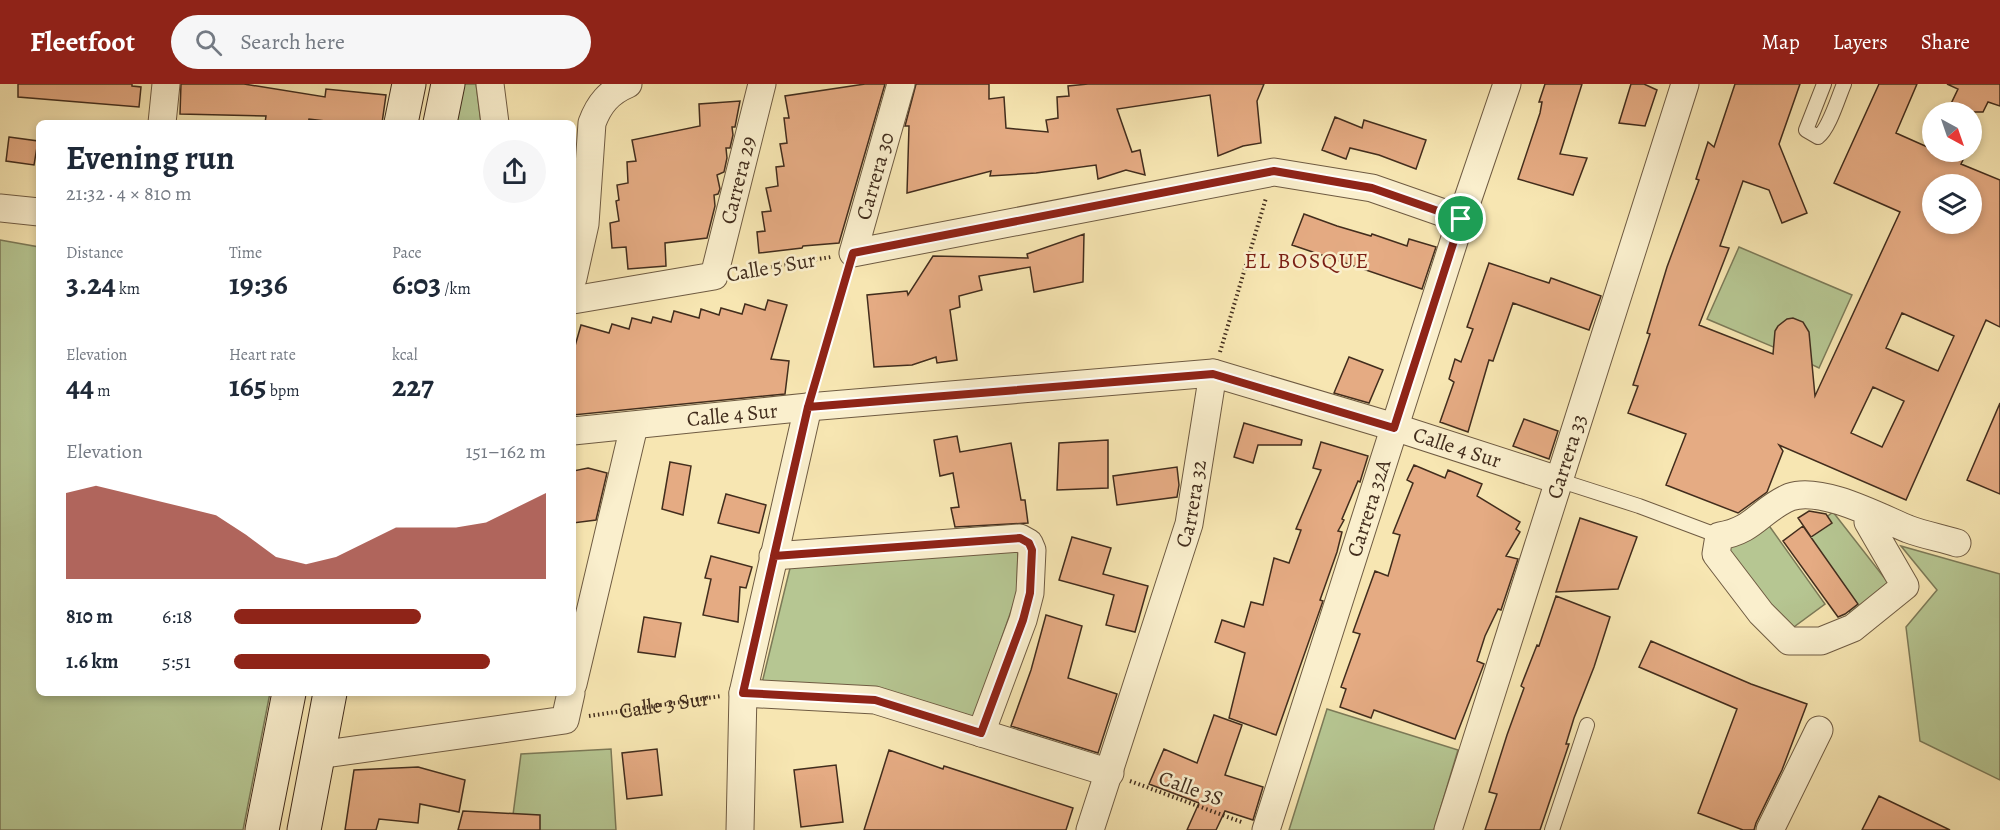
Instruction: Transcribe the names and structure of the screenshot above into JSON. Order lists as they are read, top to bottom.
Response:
{
  "streets": {
    "street": [
      "Carrera 30",
      "Carrera 29",
      "Calle 5 Sur",
      "Calle 4 Sur",
      "Carrera 33",
      "Carrera 32",
      "Carrera 32A"
    ],
    "path": ["Calle 3 Sur", "Calle 3S"]
  },
  "crossings": [
    ["Carrera 30", "Calle 5 Sur"],
    ["Carrera 29", "Calle 5 Sur"],
    ["Calle 4 Sur", "Carrera 33"],
    ["Calle 4 Sur", "Carrera 32"],
    ["Calle 4 Sur", "Carrera 32A"],
    ["Carrera 32", "Calle 3S"],
    ["Carrera 32A", "Calle 3S"]
  ],
  "districts": ["EL BOSQUE"],
  "north": "bottom right",
  "page": {
    "header": "Fleetfoot",
    "search": "Search here",
    "nav": ["Map", "Layers", "Share"],
    "heading": ["Evening run", "21:32 · 4 × 810 m"],
    "stats": [
      ["Distance", "3.24 km"],
      ["Time", "19:36"],
      ["Pace", "6:03 /km"],
      ["Elevation", "44 m"],
      ["Heart rate", "165 bpm"],
      ["kcal", "227"]
    ],
    "chart": ["Elevation", "151–162 m"],
    "list": [
      {
        "name": "810 m",
        "note": "6:18"
      },
      {
        "name": "1.6 km",
        "note": "5:51"
      }
    ]
  }
}
